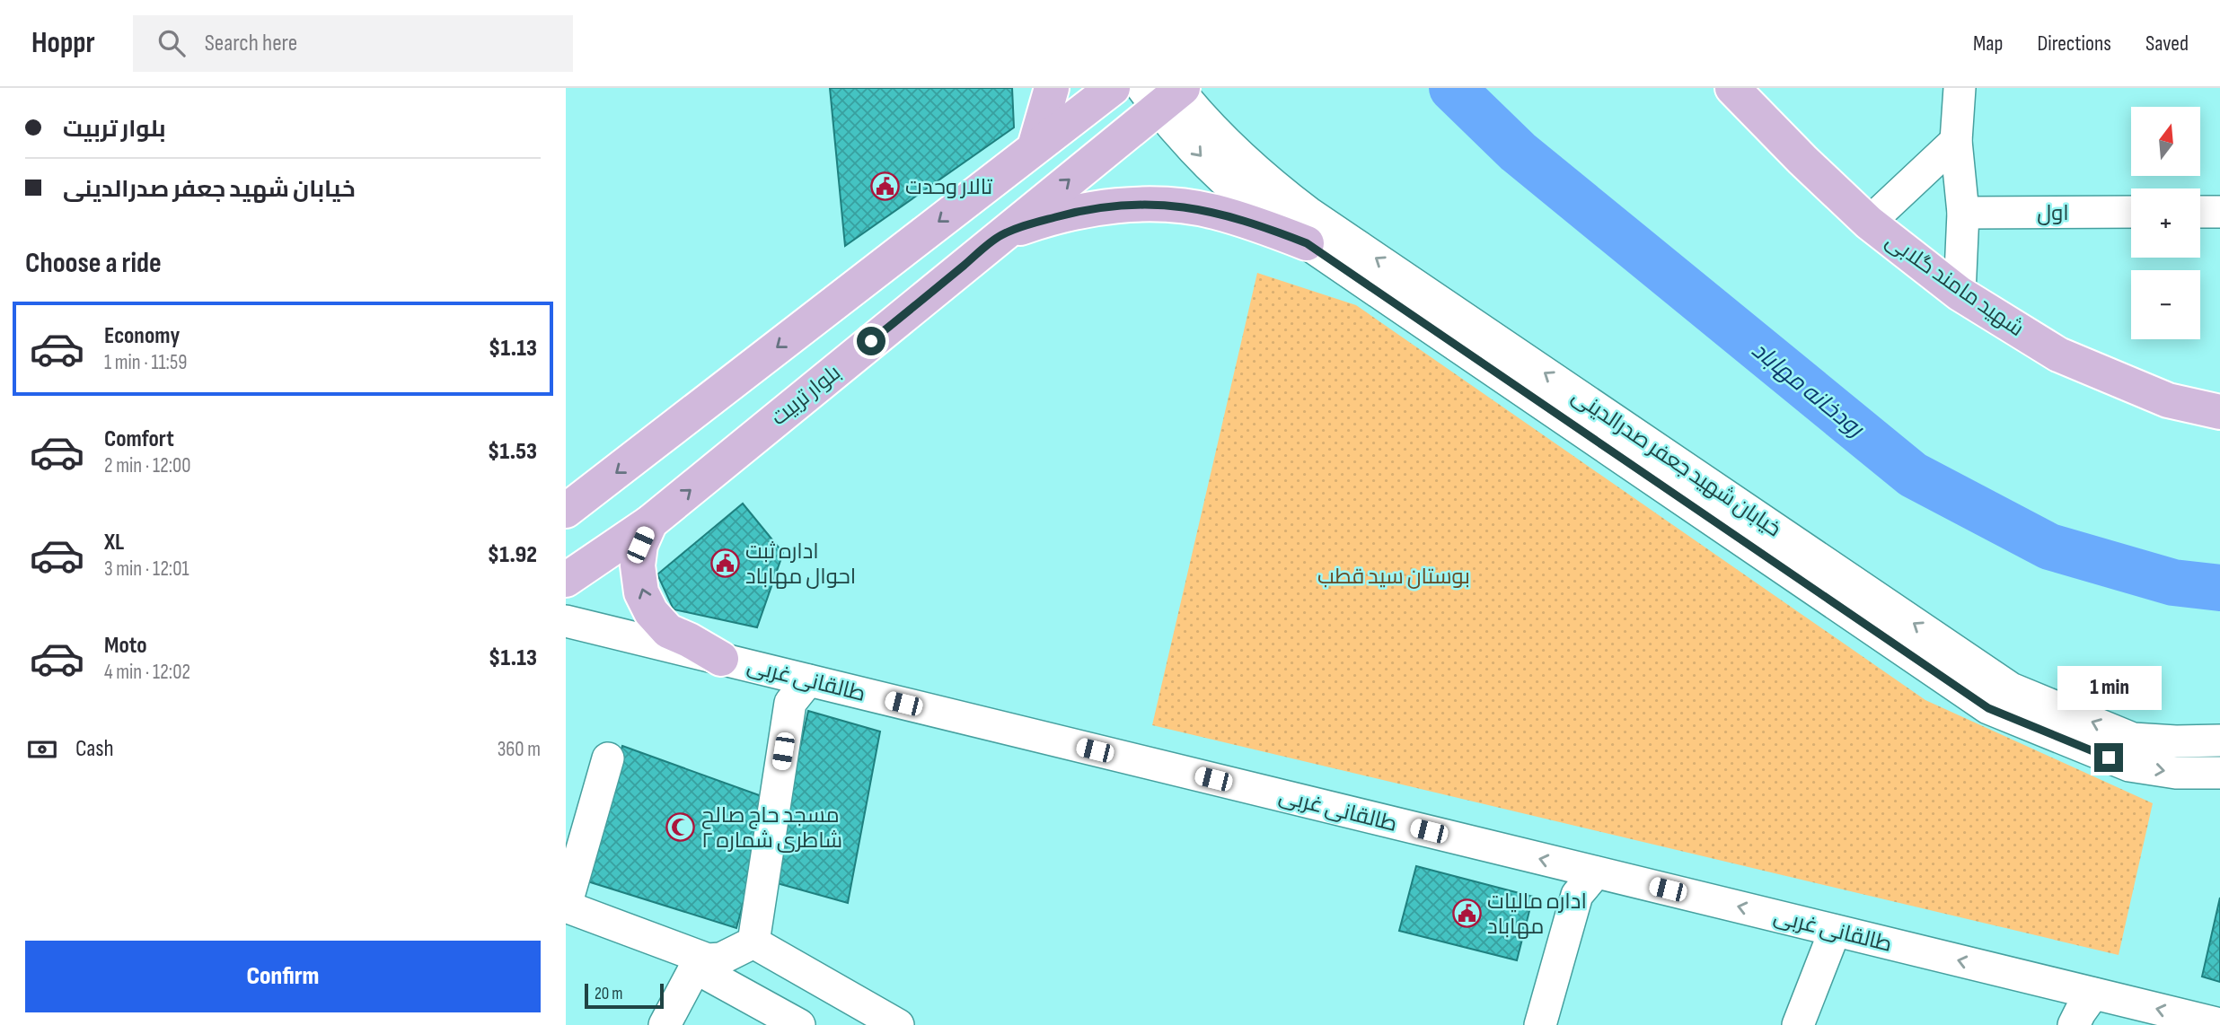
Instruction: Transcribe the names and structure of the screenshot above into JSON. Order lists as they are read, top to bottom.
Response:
{
  "streets": {
    "main road": ["شهید مامند گلابی", "بلوار تربیت"],
    "street": ["اول", "خیابان شهید جعفر صدرالدینی", "طالقانی غربی"]
  },
  "crossings": [
    ["بلوار تربیت", "خیابان شهید جعفر صدرالدینی"]
  ],
  "one_way": ["طالقانی غربی"],
  "water": ["رودخانه مهاباد"],
  "parks": ["بوستان سید قطب"],
  "places": {
    "public building": ["تالار وحدت", "اداره ثبت احوال مهاباد", "اداره مالیات مهاباد"],
    "mosque": ["مسجد حاج صالح شاطری شماره ۲"]
  },
  "scale_bar": "20 m",
  "north": "top",
  "page": {
    "header": "Hoppr",
    "search": "Search here",
    "nav": ["Map", "Directions", "Saved"],
    "banner": ["بلوار تربیت", "خیابان شهید جعفر صدرالدینی"],
    "map_buttons": ["+", "−"],
    "heading": "Choose a ride",
    "list": [
      {
        "name": "Economy",
        "note": "1 min · 11:59",
        "value": "$1.13"
      },
      {
        "name": "Comfort",
        "note": "2 min · 12:00",
        "value": "$1.53"
      },
      {
        "name": "XL",
        "note": "3 min · 12:01",
        "value": "$1.92"
      },
      {
        "name": "Moto",
        "note": "4 min · 12:02",
        "value": "$1.13"
      }
    ],
    "bubble": "1 min",
    "pay": ["Cash", "360 m"],
    "buttons": "Confirm",
    "scale": "20 m"
  }
}
